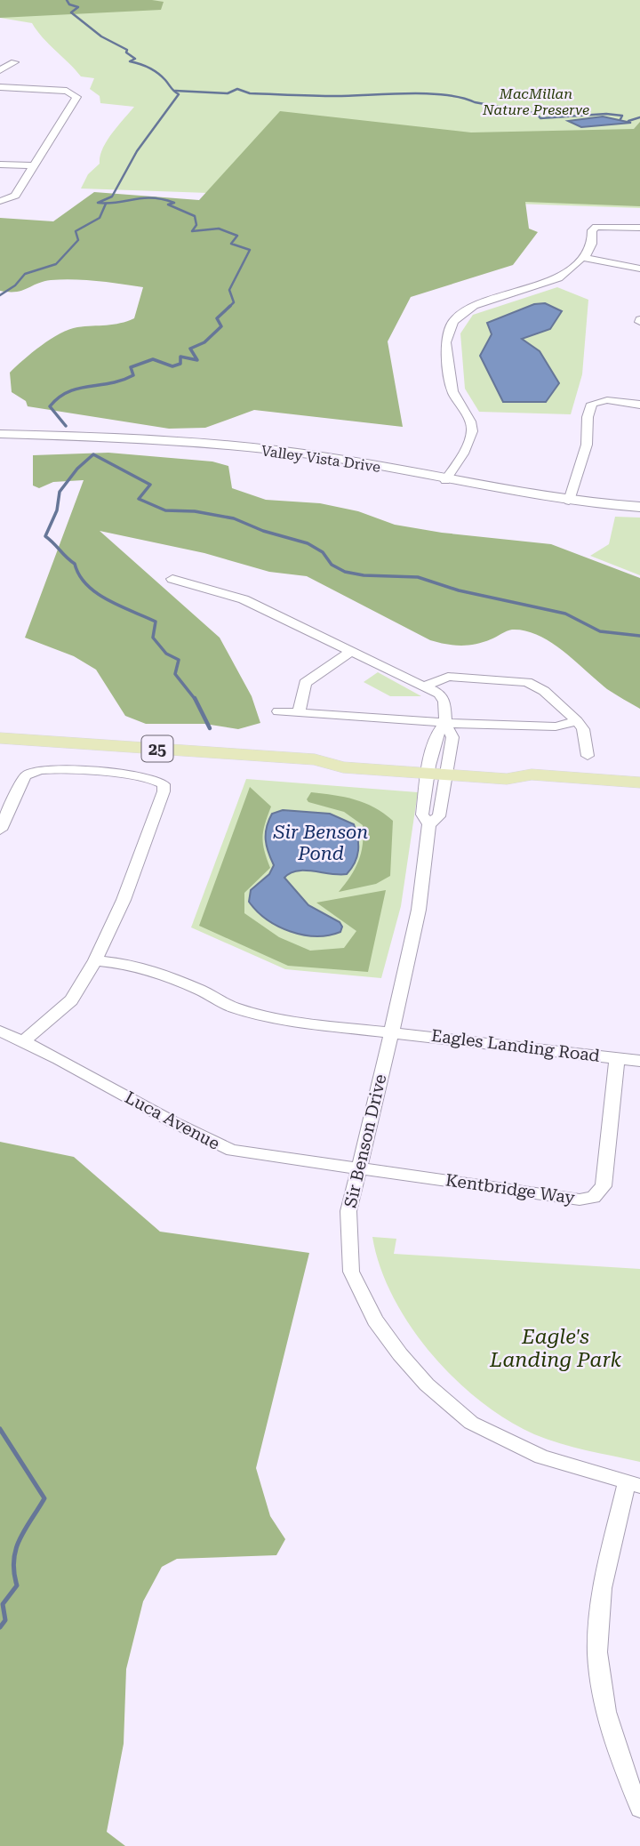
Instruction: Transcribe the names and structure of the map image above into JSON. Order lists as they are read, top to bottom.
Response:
{
  "streets": {
    "main road": ["25"],
    "street": [
      "Valley Vista Drive",
      "Eagles Landing Road",
      "Luca Avenue",
      "Sir Benson Drive",
      "Kentbridge Way"
    ]
  },
  "crossings": [
    ["25", "Sir Benson Drive"],
    ["Eagles Landing Road", "Sir Benson Drive"],
    ["Eagles Landing Road", "Kentbridge Way"],
    ["Luca Avenue", "Sir Benson Drive"],
    ["Luca Avenue", "Kentbridge Way"],
    ["Sir Benson Drive", "Kentbridge Way"]
  ],
  "water": ["Sir Benson Pond"],
  "parks": ["MacMillan Nature Preserve", "Eagle's Landing Park"]
}
